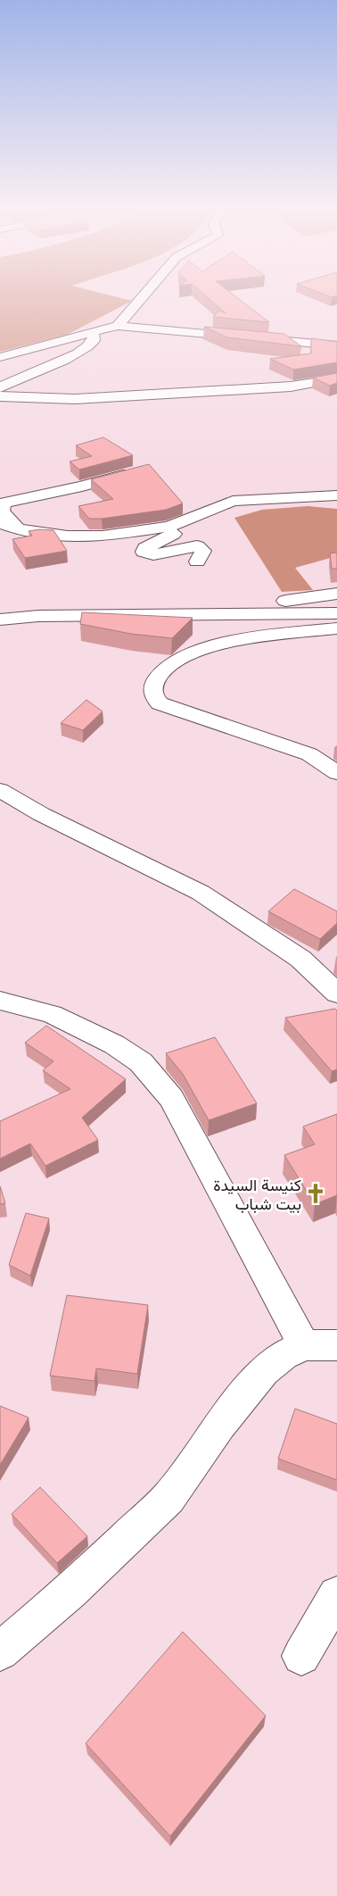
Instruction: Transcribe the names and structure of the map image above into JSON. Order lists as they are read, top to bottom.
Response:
{
  "places": {
    "church": ["كنيسة السيدة بيت شباب"]
  }
}
